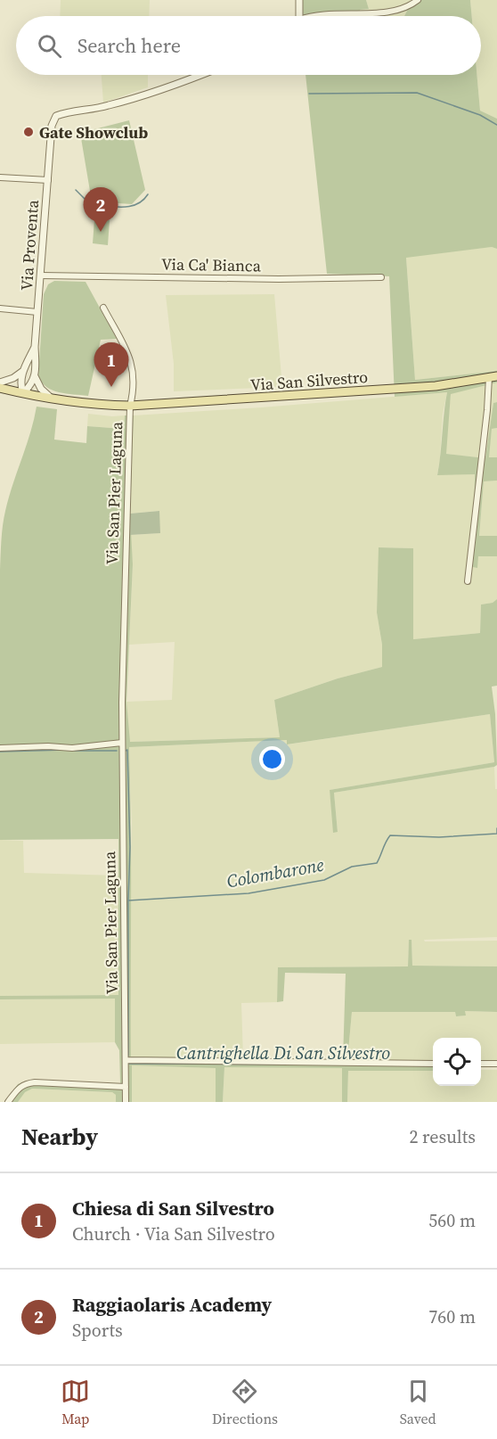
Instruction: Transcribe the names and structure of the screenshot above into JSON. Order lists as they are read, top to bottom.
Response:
{
  "streets": {
    "main road": ["Via San Silvestro"],
    "street": ["Via Proventa", "Via Ca' Bianca", "Via San Pier Laguna"]
  },
  "crossings": [
    ["Via Proventa", "Via Ca' Bianca"],
    ["Via Proventa", "Via San Silvestro"],
    ["Via San Silvestro", "Via San Pier Laguna"]
  ],
  "water": ["Colombarone", "Cantrighella Di San Silvestro"],
  "places": ["Gate Showclub"],
  "page": {
    "search": "Search here",
    "pins": ["2", "1"],
    "heading": ["Nearby", "2 results"],
    "list": [
      {
        "mark": "1",
        "name": "Chiesa di San Silvestro",
        "note": "Church · Via San Silvestro",
        "value": "560 m"
      },
      {
        "mark": "2",
        "name": "Raggiaolaris Academy",
        "note": "Sports",
        "value": "760 m"
      }
    ],
    "nav": ["Map", "Directions", "Saved"]
  }
}
